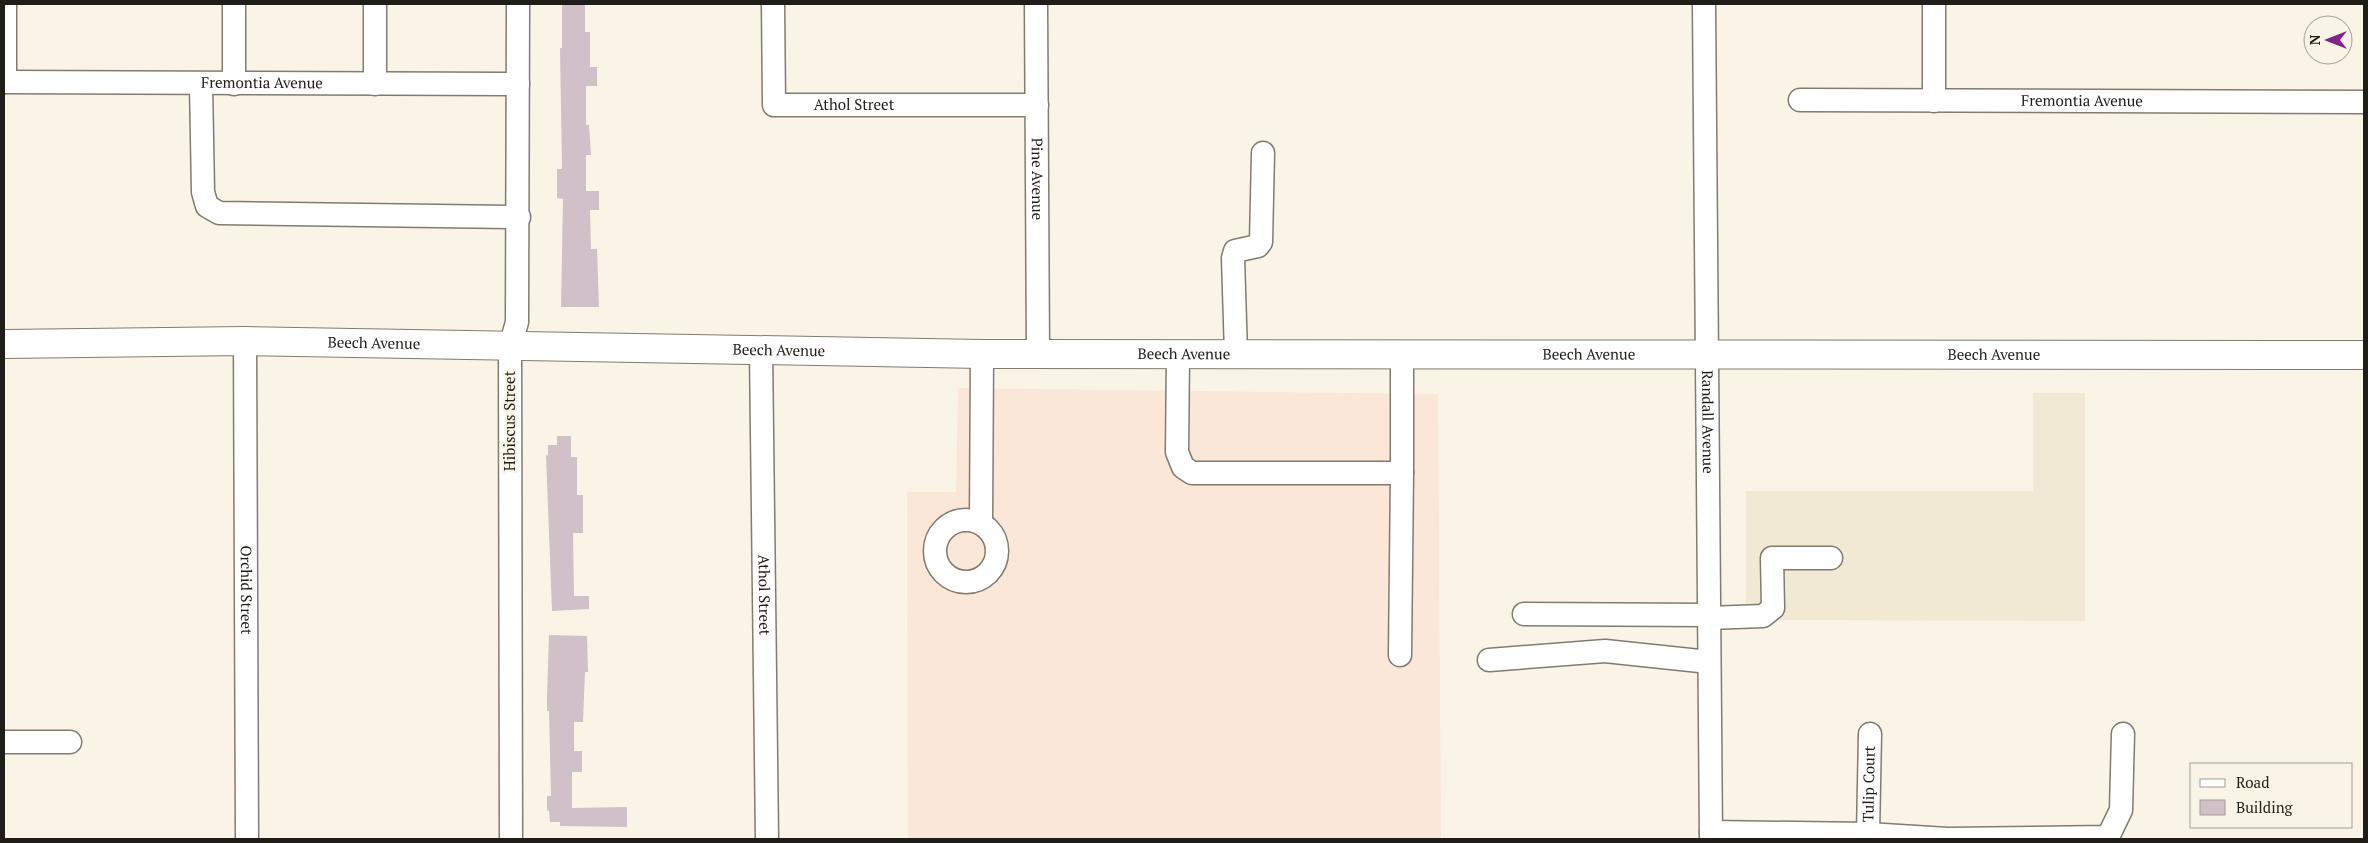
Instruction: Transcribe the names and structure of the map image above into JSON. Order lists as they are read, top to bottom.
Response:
{
  "streets": {
    "main road": ["Beech Avenue"],
    "street": [
      "Fremontia Avenue",
      "Athol Street",
      "Pine Avenue",
      "Hibiscus Street",
      "Randall Avenue",
      "Orchid Street",
      "Tulip Court"
    ]
  },
  "crossings": [
    ["Fremontia Avenue", "Hibiscus Street"],
    ["Athol Street", "Pine Avenue"],
    ["Athol Street", "Beech Avenue"],
    ["Pine Avenue", "Beech Avenue"],
    ["Beech Avenue", "Hibiscus Street"],
    ["Beech Avenue", "Randall Avenue"],
    ["Beech Avenue", "Orchid Street"]
  ],
  "legend": ["Road", "Building"],
  "north": "left"
}
